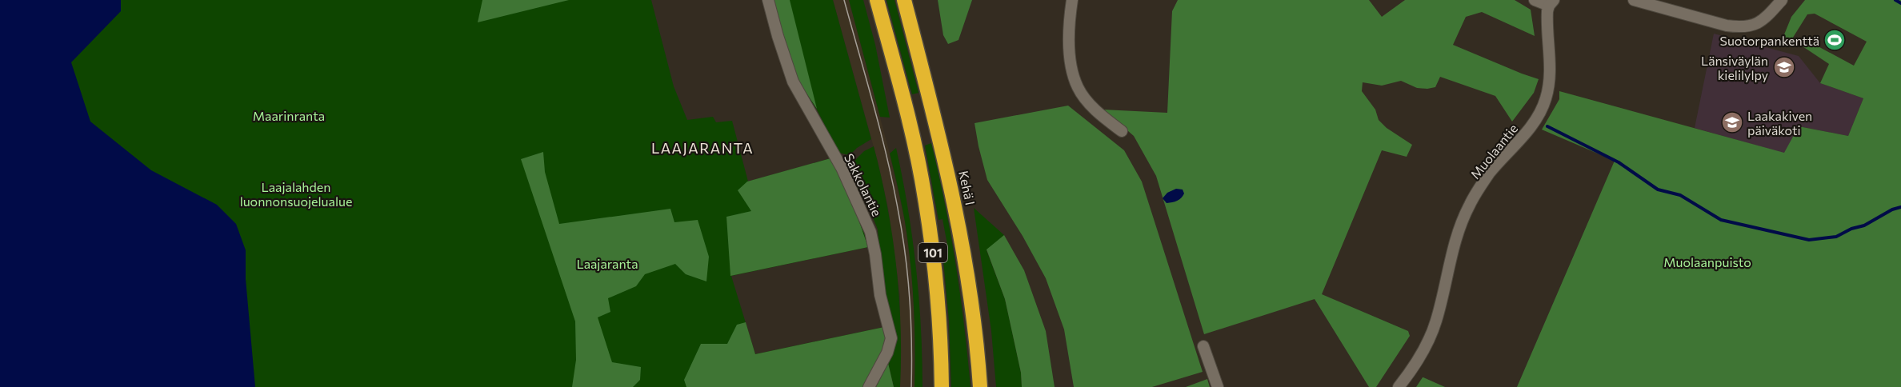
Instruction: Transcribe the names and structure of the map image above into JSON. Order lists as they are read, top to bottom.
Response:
{
  "streets": {
    "highway": ["Kehä I", "101"],
    "street": ["Muolaantie", "Sakkolantie"]
  },
  "districts": ["LAAJARANTA"],
  "parks": [
    "Maarinranta",
    "Laajalahden luonnonsuojelualue",
    "Muolaanpuisto",
    "Laajaranta"
  ],
  "places": {
    "sports": ["Suotorpankenttä"],
    "school or university": ["Länsiväylän kielilylpy", "Laakakiven päiväkoti"]
  }
}
